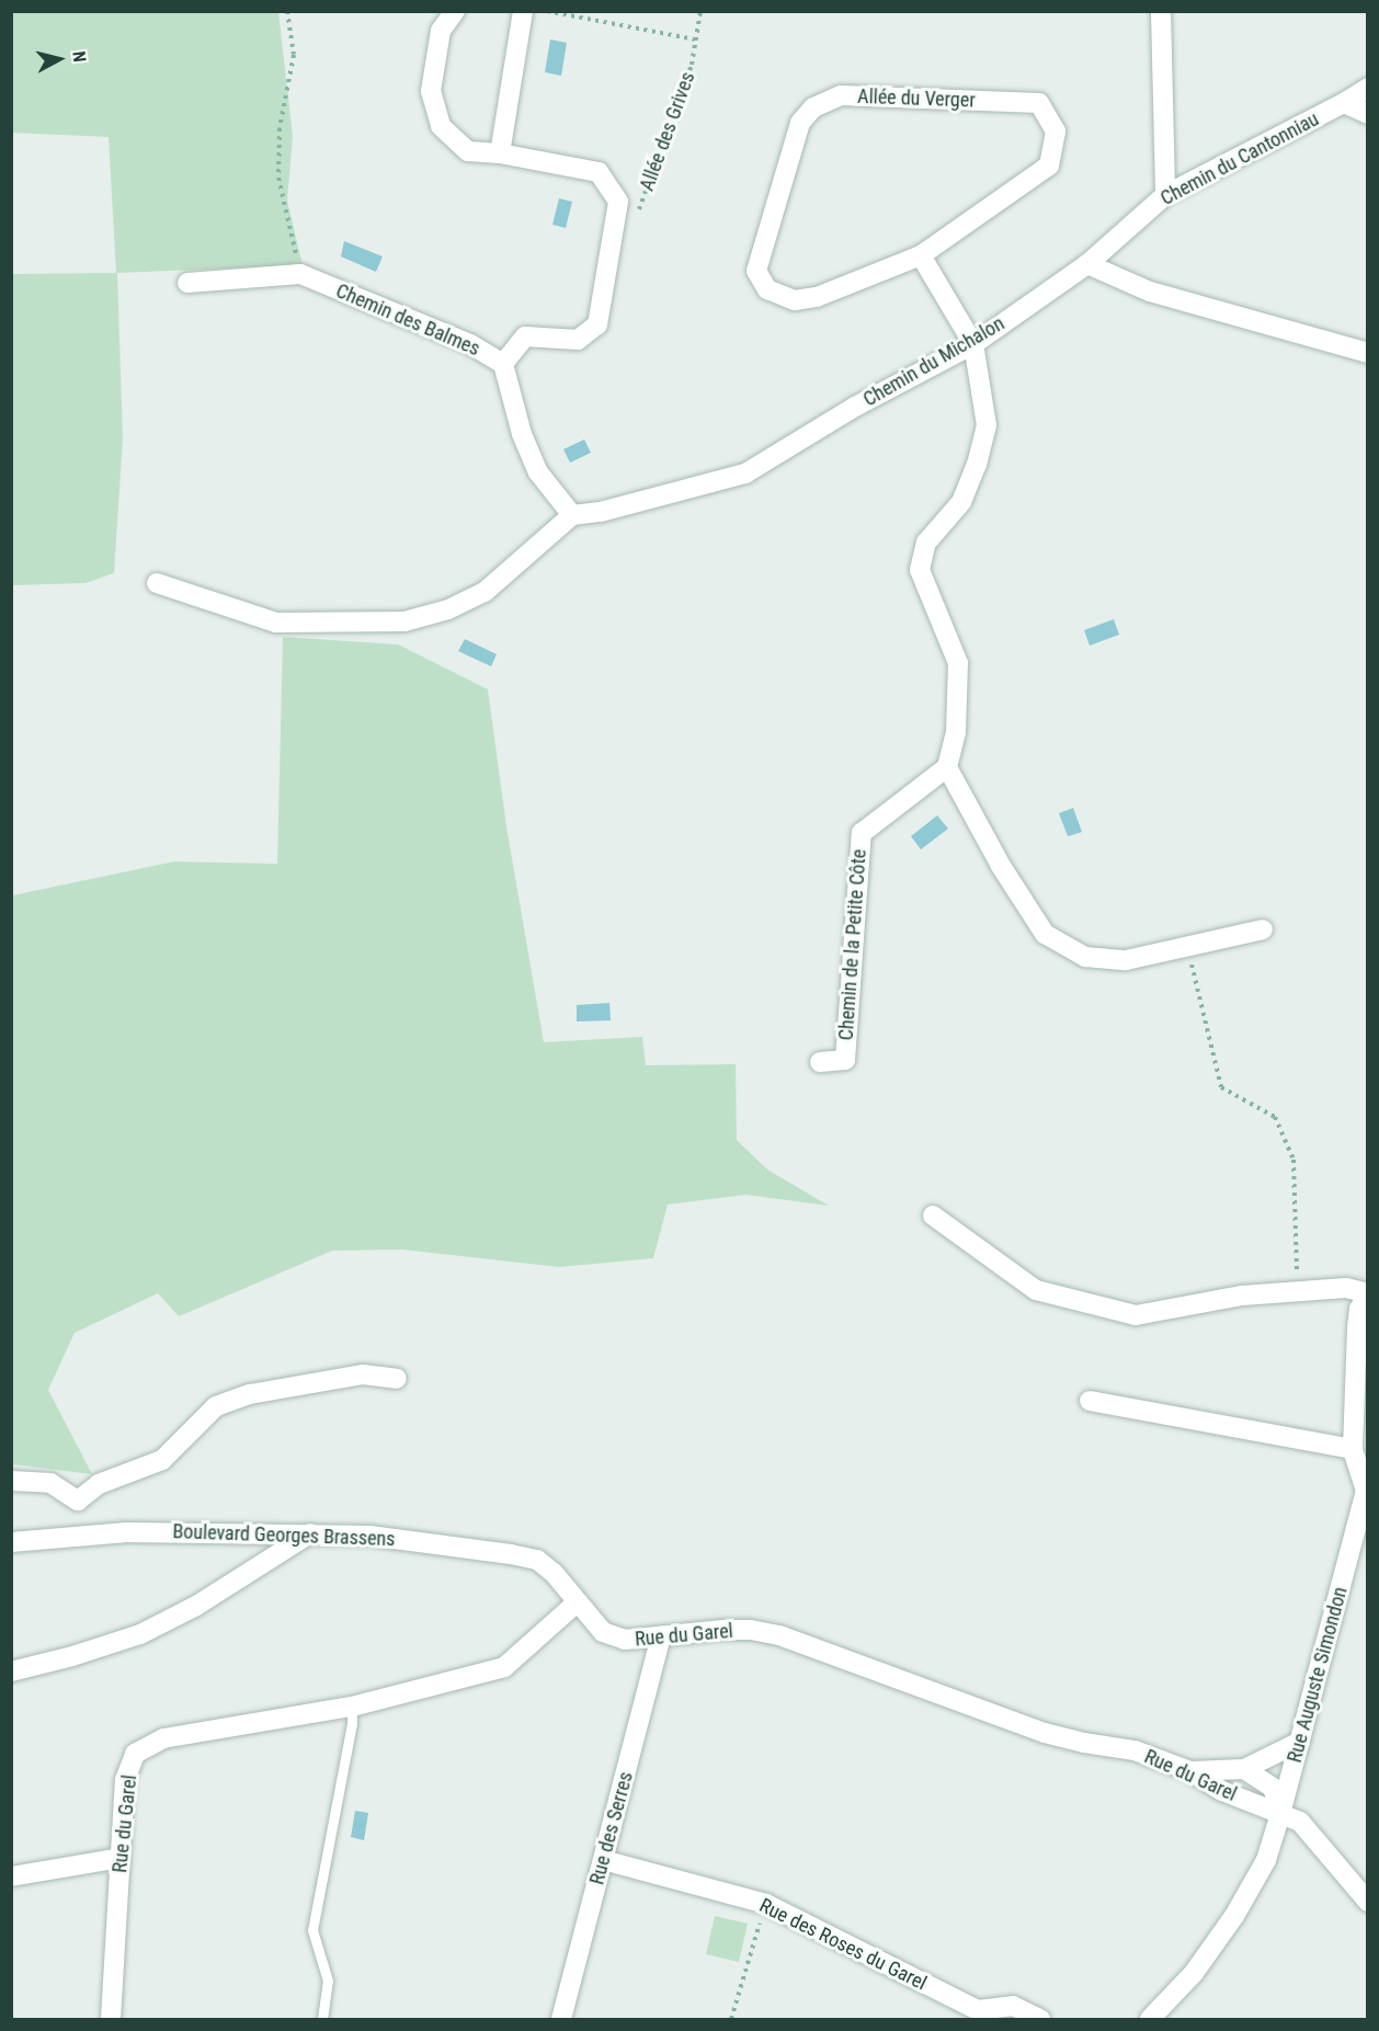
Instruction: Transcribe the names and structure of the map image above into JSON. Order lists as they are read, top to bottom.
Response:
{
  "streets": {
    "street": [
      "Allée du Verger",
      "Allée des Grives",
      "Chemin du Cantonniau",
      "Chemin des Balmes",
      "Chemin du Michalon",
      "Chemin de la Petite Côte",
      "Boulevard Georges Brassens",
      "Rue du Garel",
      "Rue Auguste Simondon",
      "Rue des Serres",
      "Rue des Roses du Garel"
    ]
  },
  "crossings": [
    ["Allée des Grives", "Chemin des Balmes"],
    ["Chemin du Cantonniau", "Chemin du Michalon"],
    ["Chemin des Balmes", "Chemin du Michalon"],
    ["Boulevard Georges Brassens", "Rue du Garel"],
    ["Rue du Garel", "Rue Auguste Simondon"],
    ["Rue du Garel", "Rue des Serres"],
    ["Rue des Serres", "Rue des Roses du Garel"]
  ],
  "north": "right"
}
